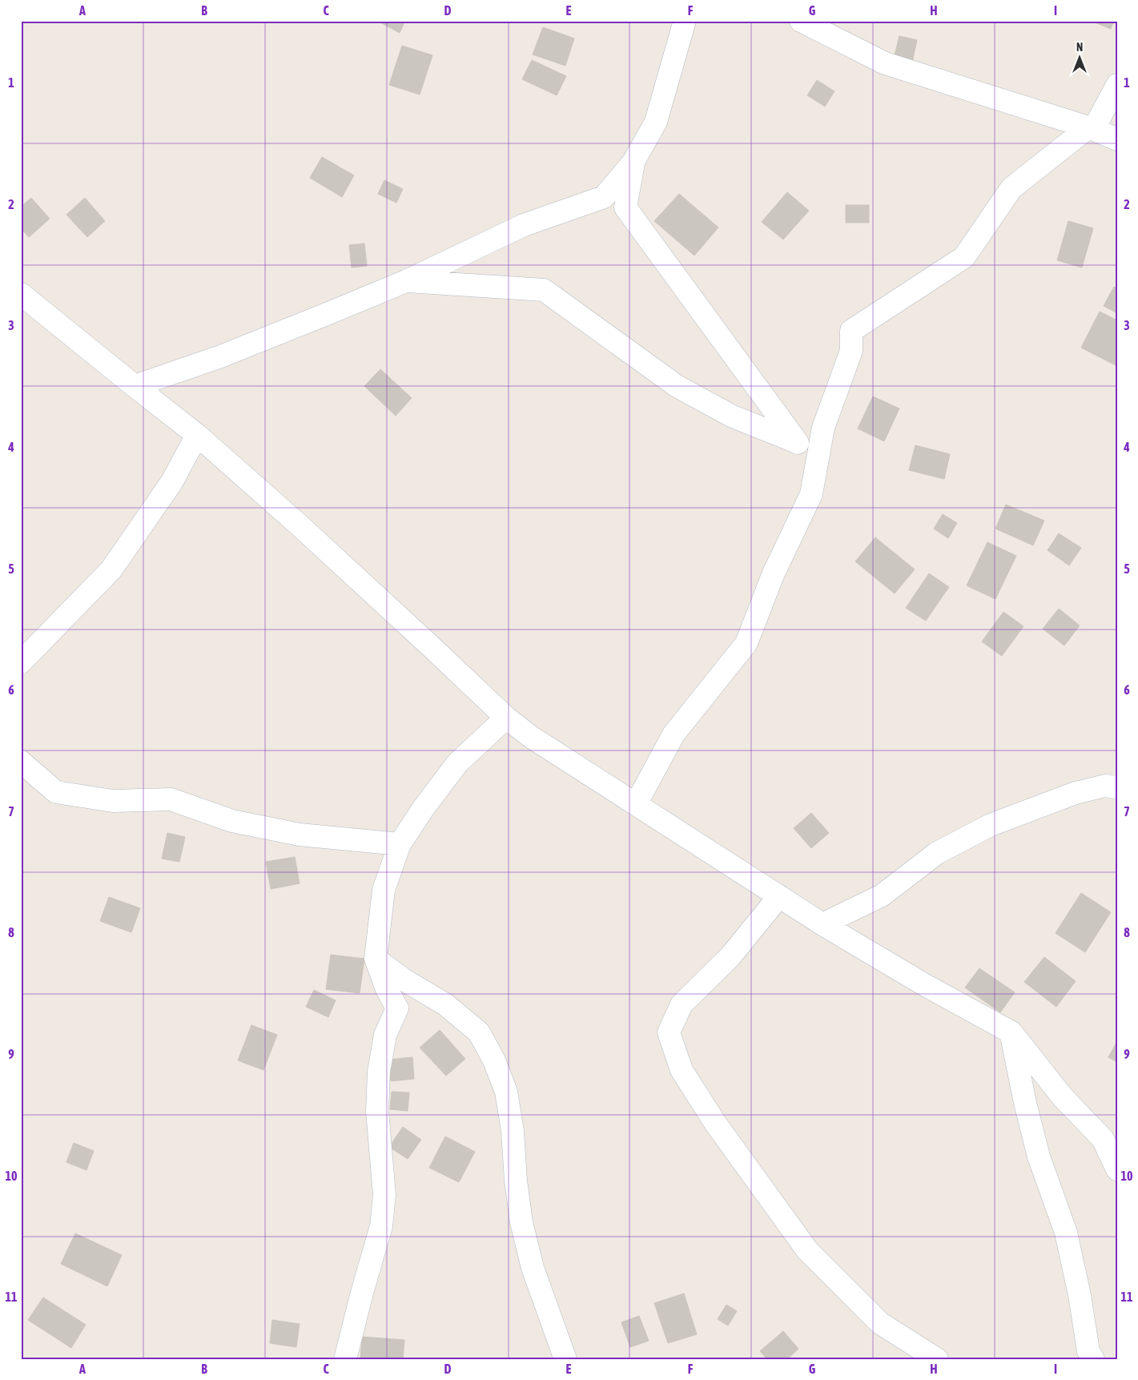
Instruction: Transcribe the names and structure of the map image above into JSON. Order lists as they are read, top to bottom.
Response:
{
  "north": "top",
  "grid": {
    "columns": [
      "A",
      "B",
      "C",
      "D",
      "E",
      "F",
      "G",
      "H",
      "I"
    ],
    "rows": [
      "1",
      "2",
      "3",
      "4",
      "5",
      "6",
      "7",
      "8",
      "9",
      "10",
      "11"
    ]
  }
}
